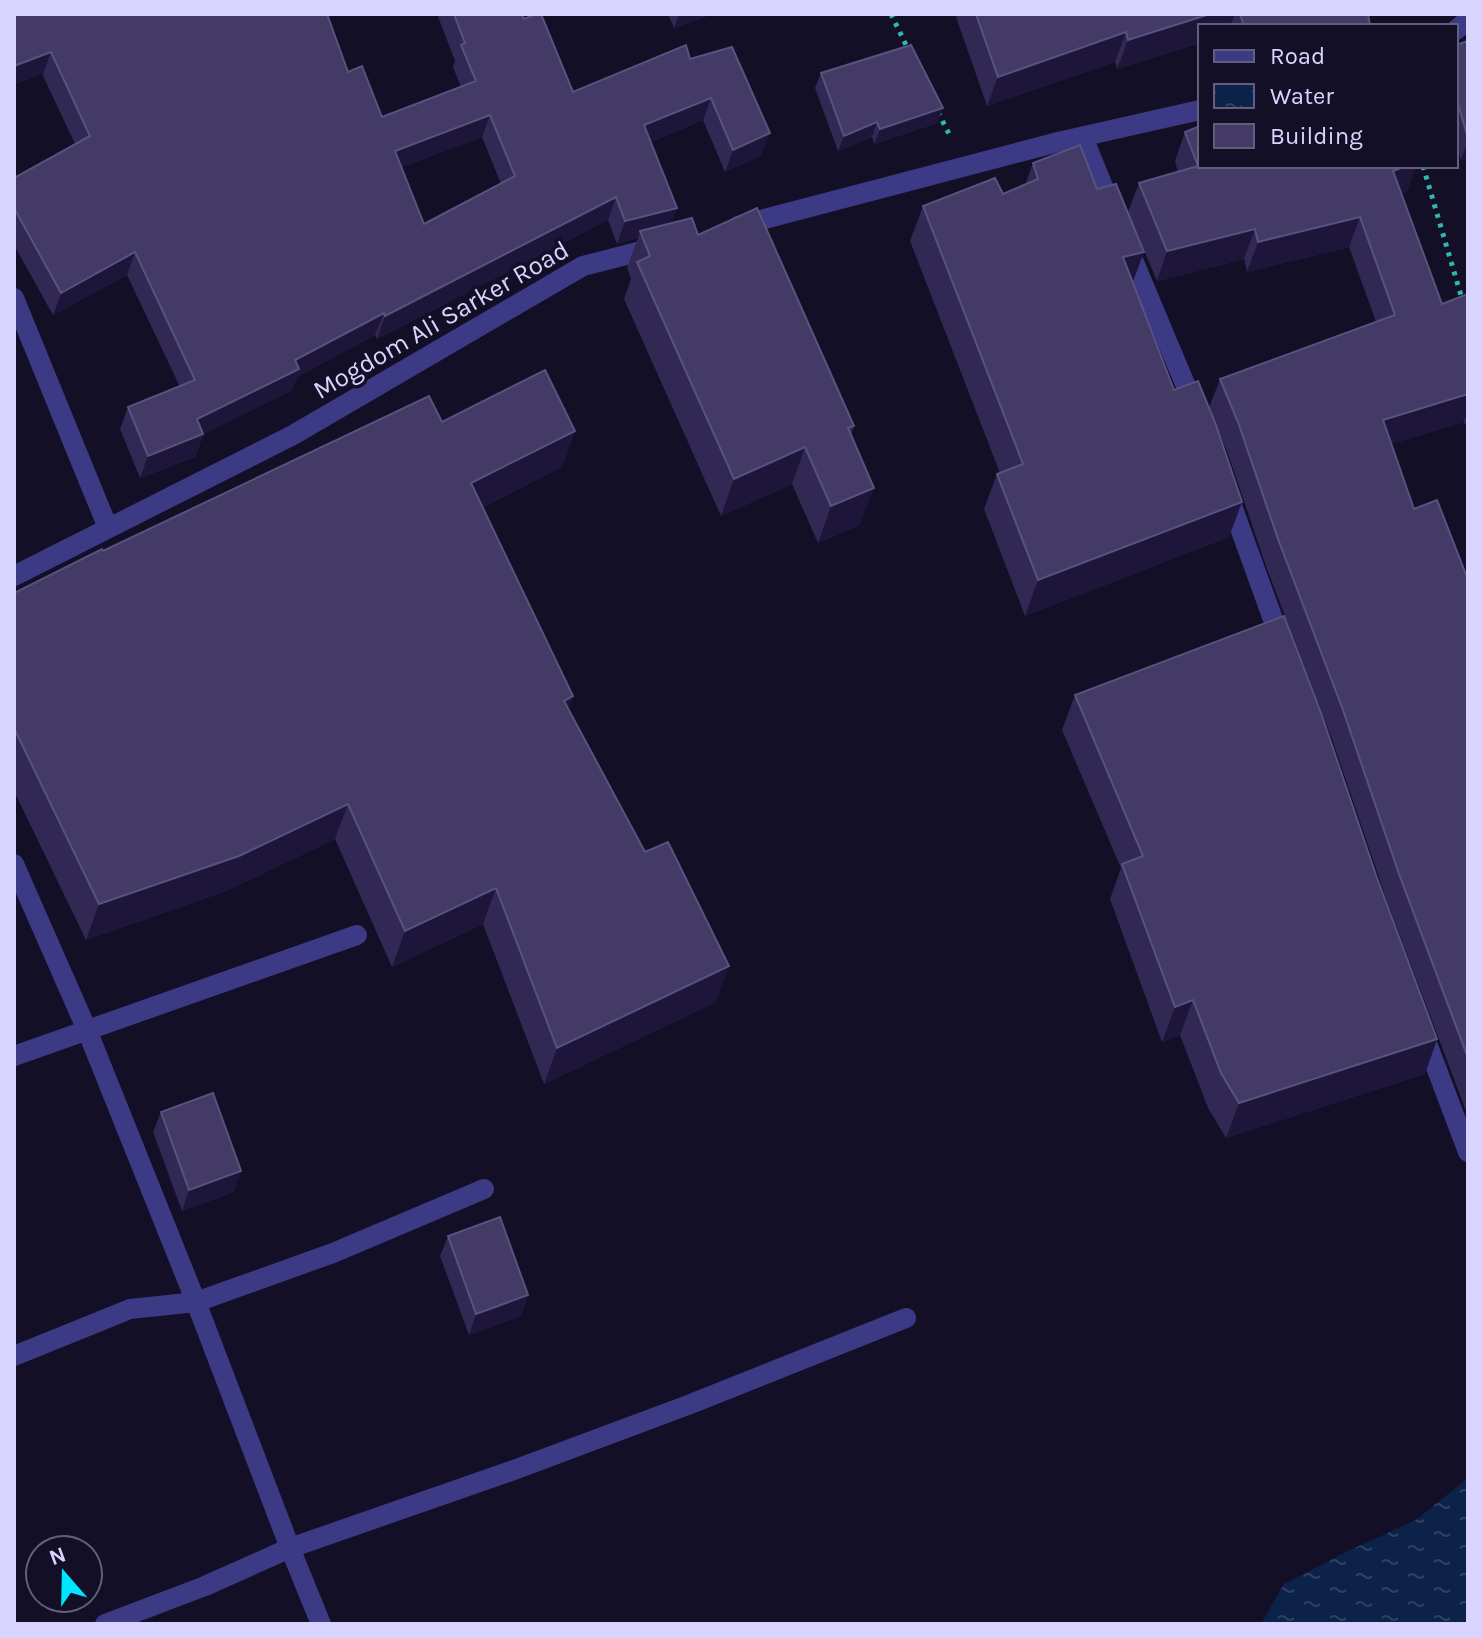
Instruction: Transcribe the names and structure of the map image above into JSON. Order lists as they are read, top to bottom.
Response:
{
  "streets": {
    "street": ["Mogdom Ali Sarker Road"]
  },
  "legend": ["Road", "Water", "Building"],
  "north": "top"
}
